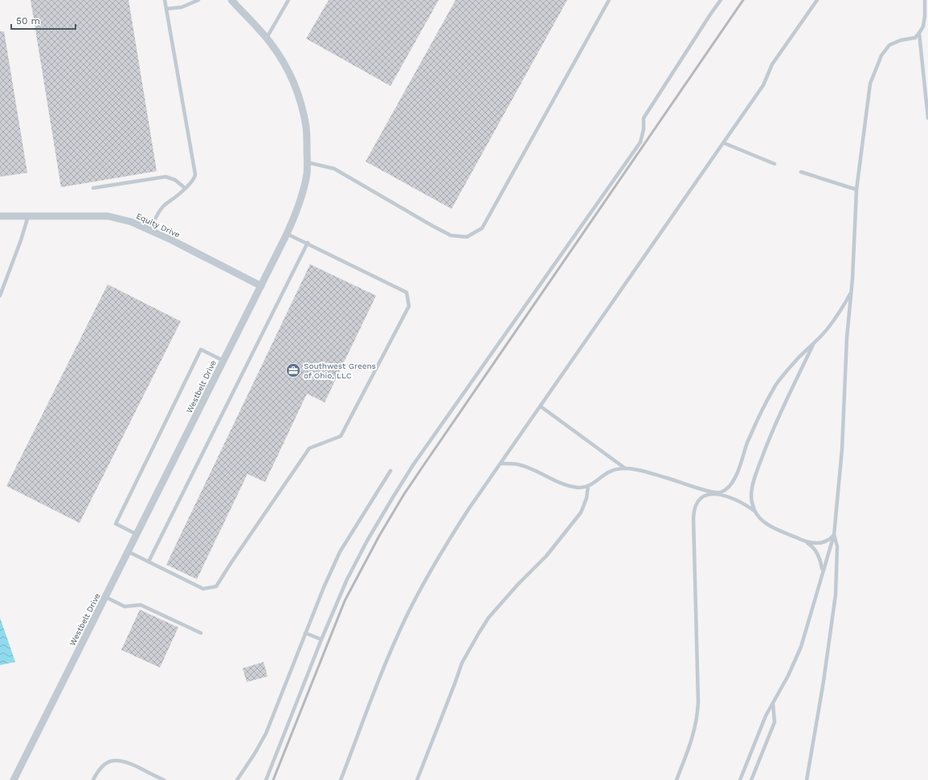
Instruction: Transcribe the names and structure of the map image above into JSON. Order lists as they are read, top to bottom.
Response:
{
  "streets": {
    "street": ["Equity Drive", "Westbelt Drive"]
  },
  "crossings": [
    ["Equity Drive", "Westbelt Drive"]
  ],
  "places": {
    "office": ["Southwest Greens of Ohio, LLC"]
  },
  "scale_bar": "50 m"
}
